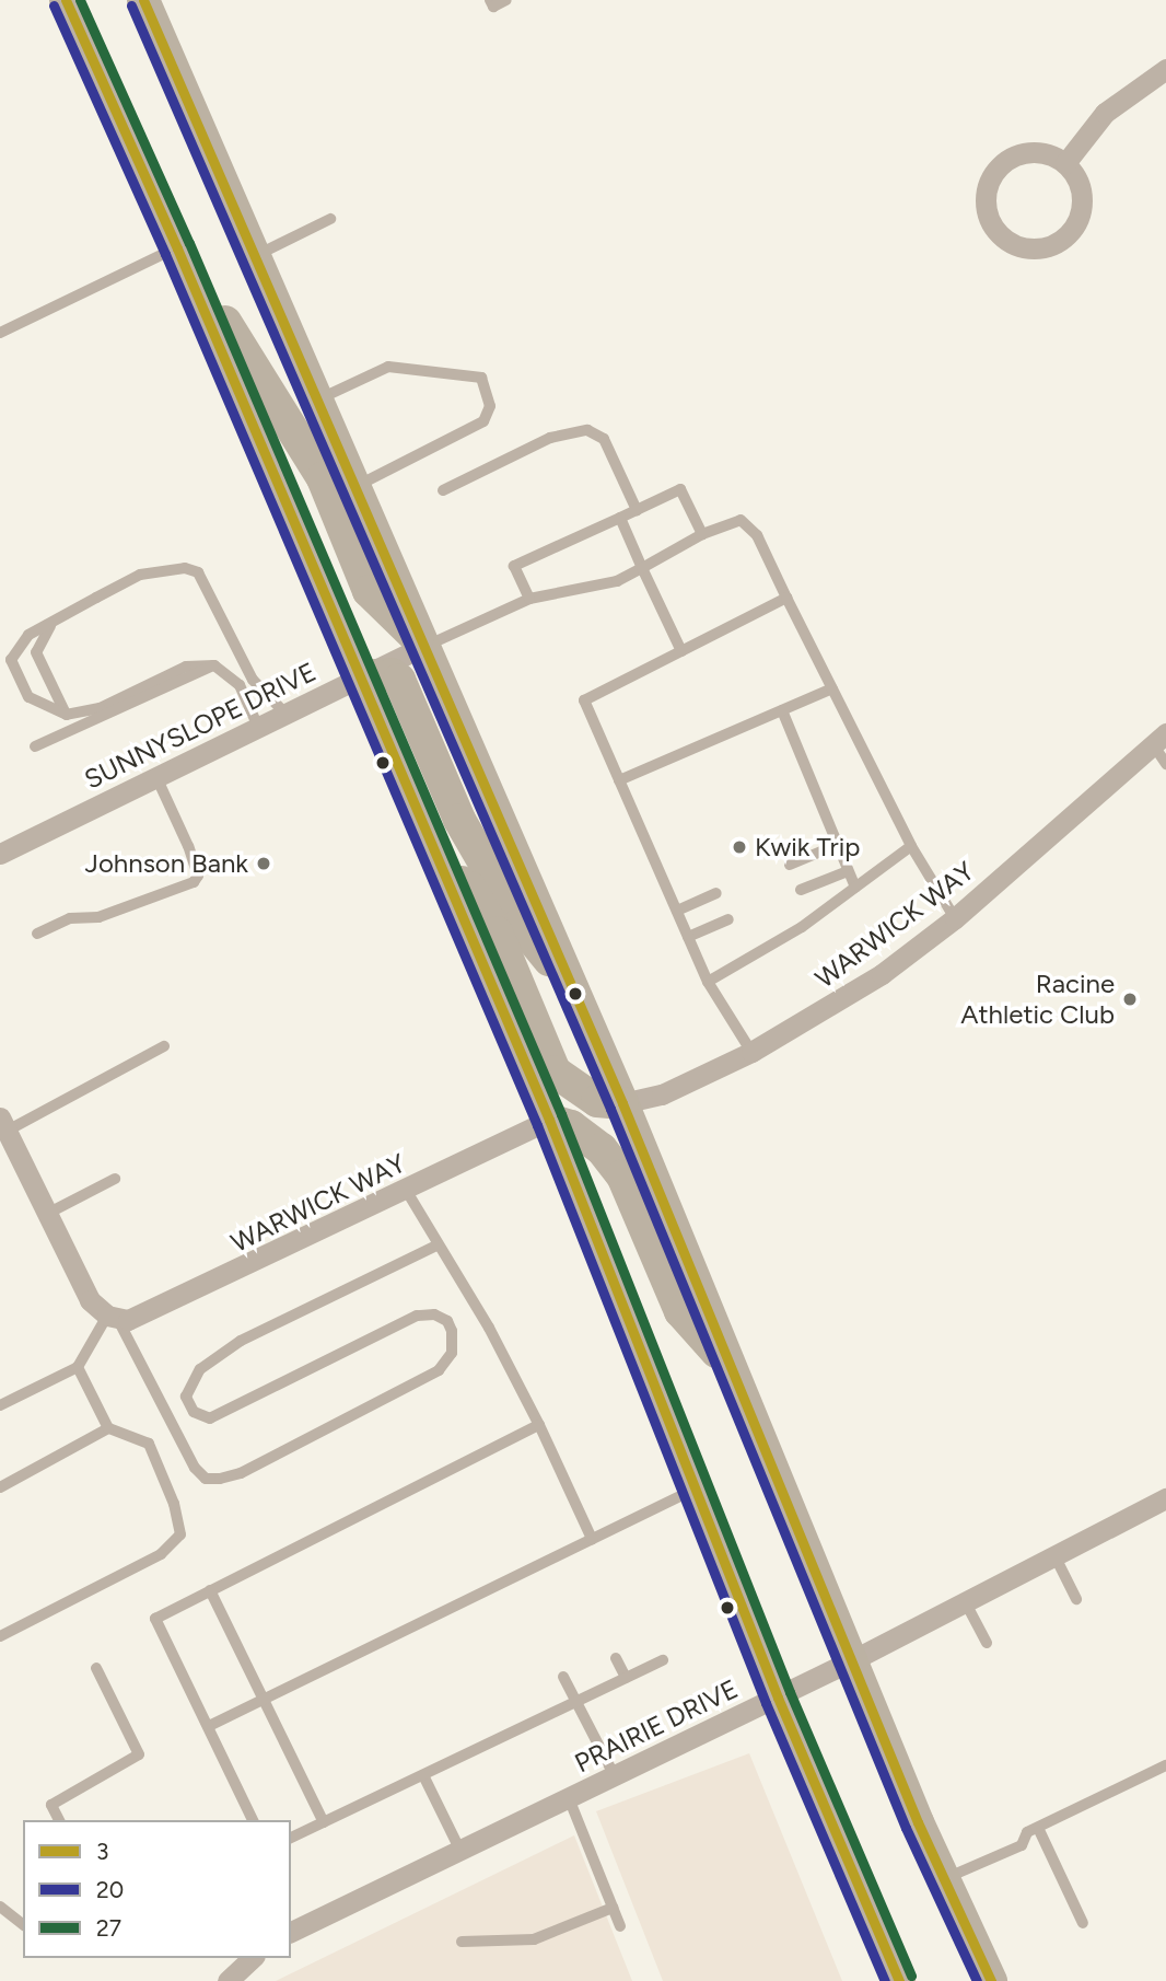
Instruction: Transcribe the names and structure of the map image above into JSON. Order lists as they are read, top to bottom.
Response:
{
  "streets": {
    "street": ["SUNNYSLOPE DRIVE", "WARWICK WAY", "PRAIRIE DRIVE"]
  },
  "places": ["Kwik Trip", "Johnson Bank", "Racine Athletic Club"],
  "lines": ["transit line 3", "transit line 27", "transit line 20"],
  "legend": ["3", "20", "27"]
}
